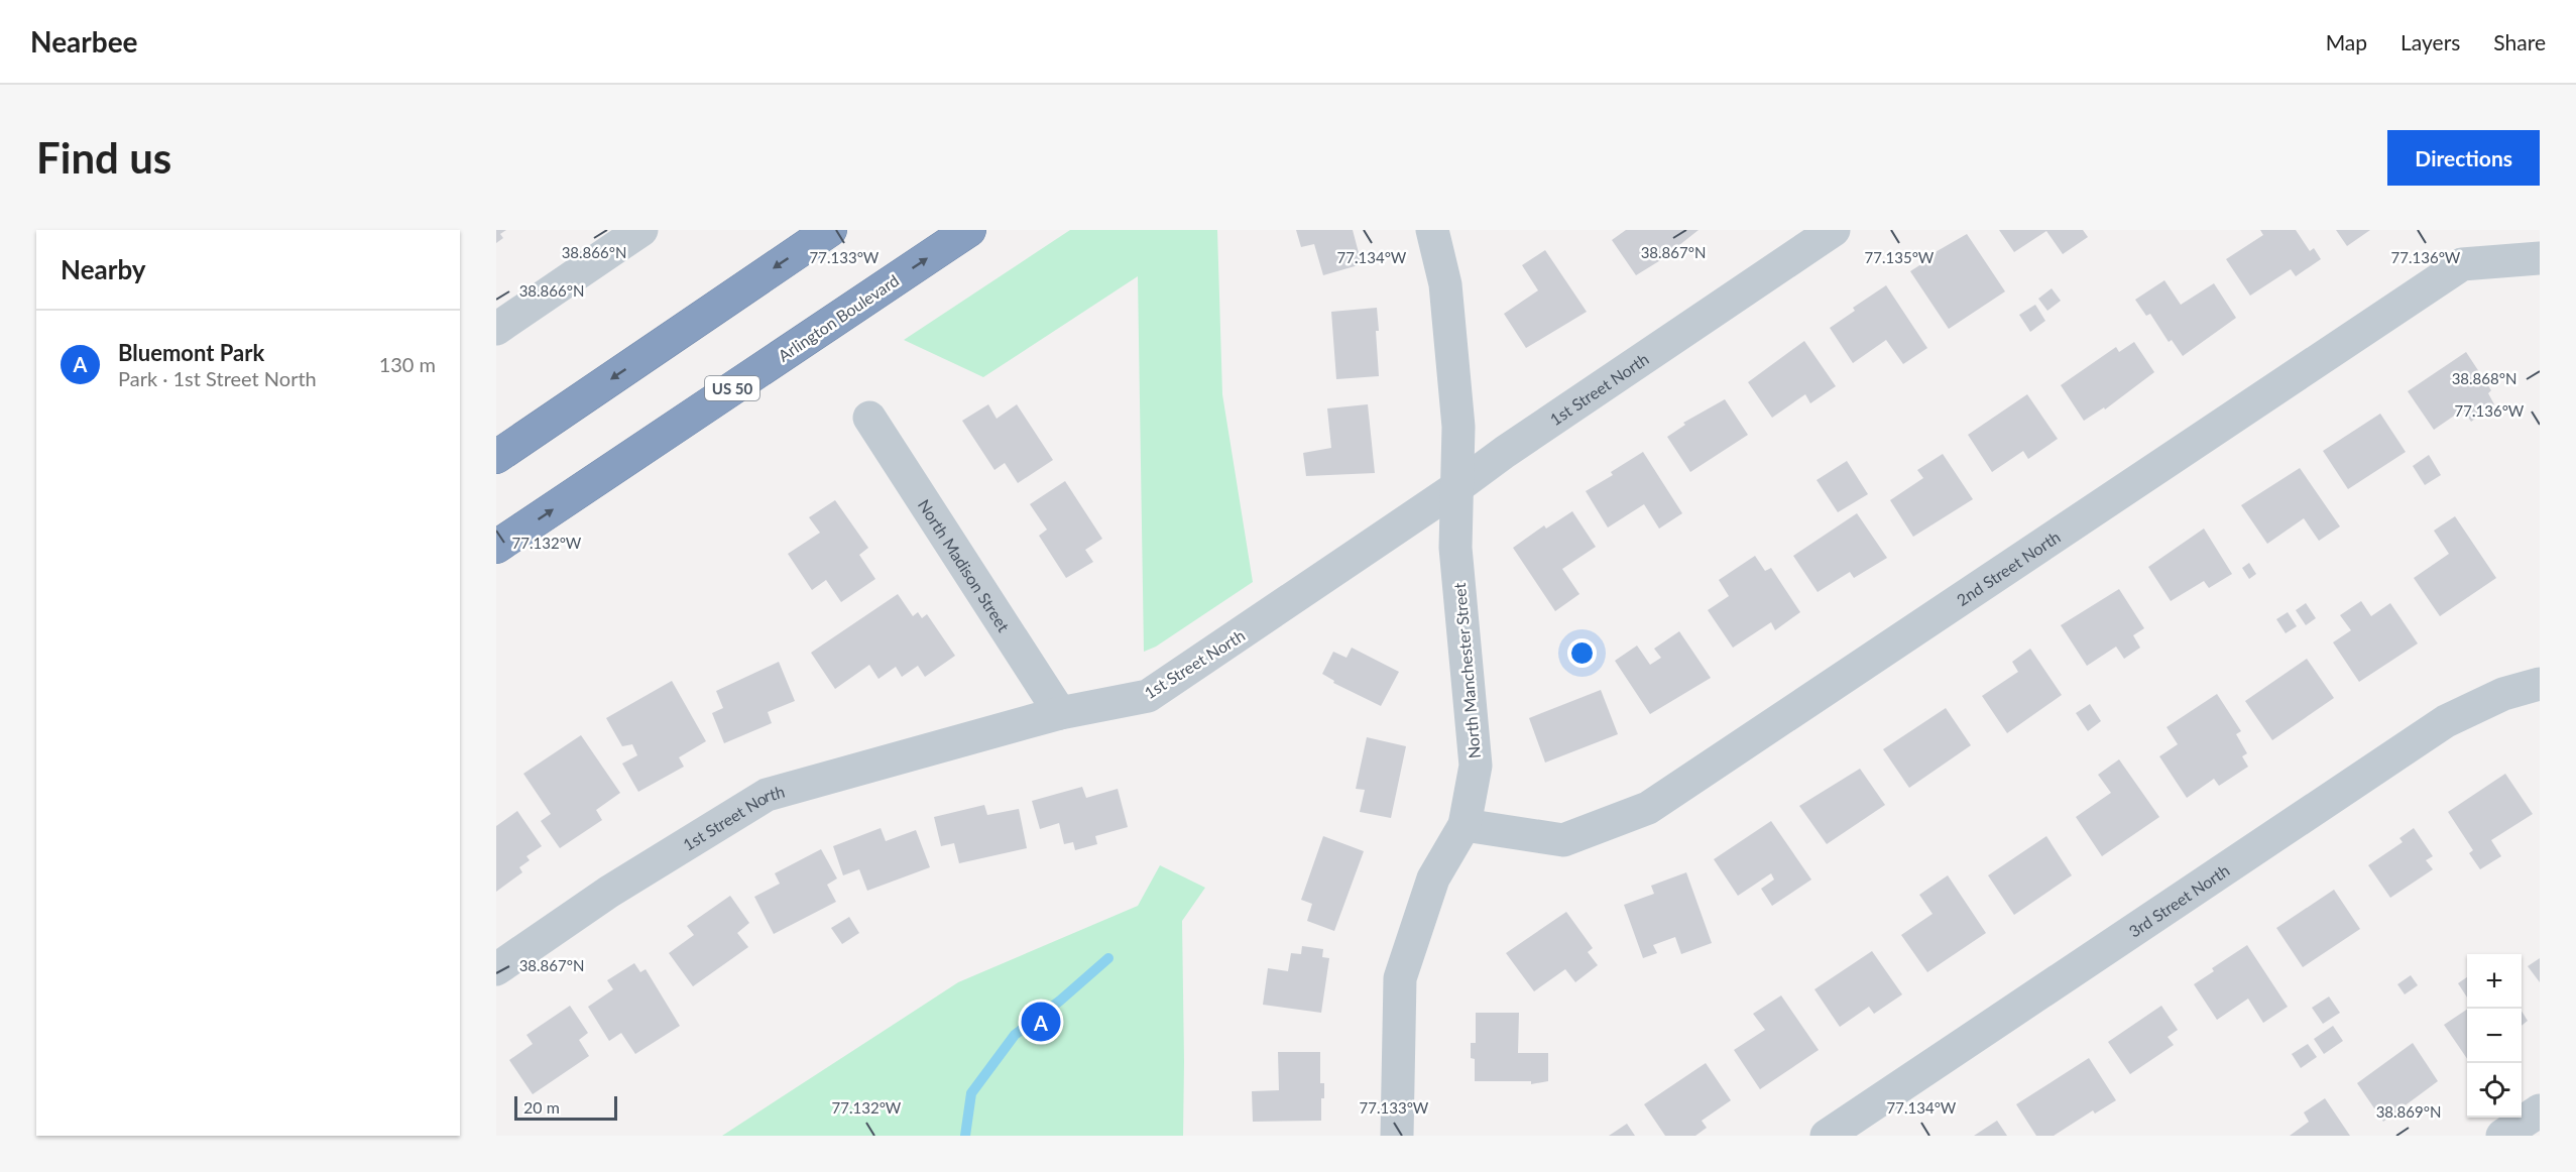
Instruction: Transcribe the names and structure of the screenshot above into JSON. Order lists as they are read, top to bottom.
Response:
{
  "streets": {
    "highway": ["Arlington Boulevard", "US 50"],
    "street": [
      "1st Street North",
      "North Madison Street",
      "2nd Street North",
      "North Manchester Street",
      "3rd Street North"
    ]
  },
  "crossings": [
    ["1st Street North", "North Madison Street"],
    ["1st Street North", "North Manchester Street"],
    ["2nd Street North", "North Manchester Street"]
  ],
  "scale_bar": "20 m",
  "page": {
    "header": "Nearbee",
    "nav": ["Map", "Layers", "Share"],
    "buttons": "Directions",
    "title": "Find us",
    "heading": "Nearby",
    "list": [
      {
        "mark": "A",
        "name": "Bluemont Park",
        "note": "Park · 1st Street North",
        "value": "130 m"
      }
    ],
    "map_buttons": ["+", "−"],
    "pins": "A",
    "scale": "20 m"
  },
  "coordinates": [
    "38.867°N",
    "38.866°N",
    "77.133°W",
    "77.134°W",
    "77.135°W",
    "77.136°W",
    "38.868°N",
    "77.132°W",
    "38.869°N"
  ]
}
